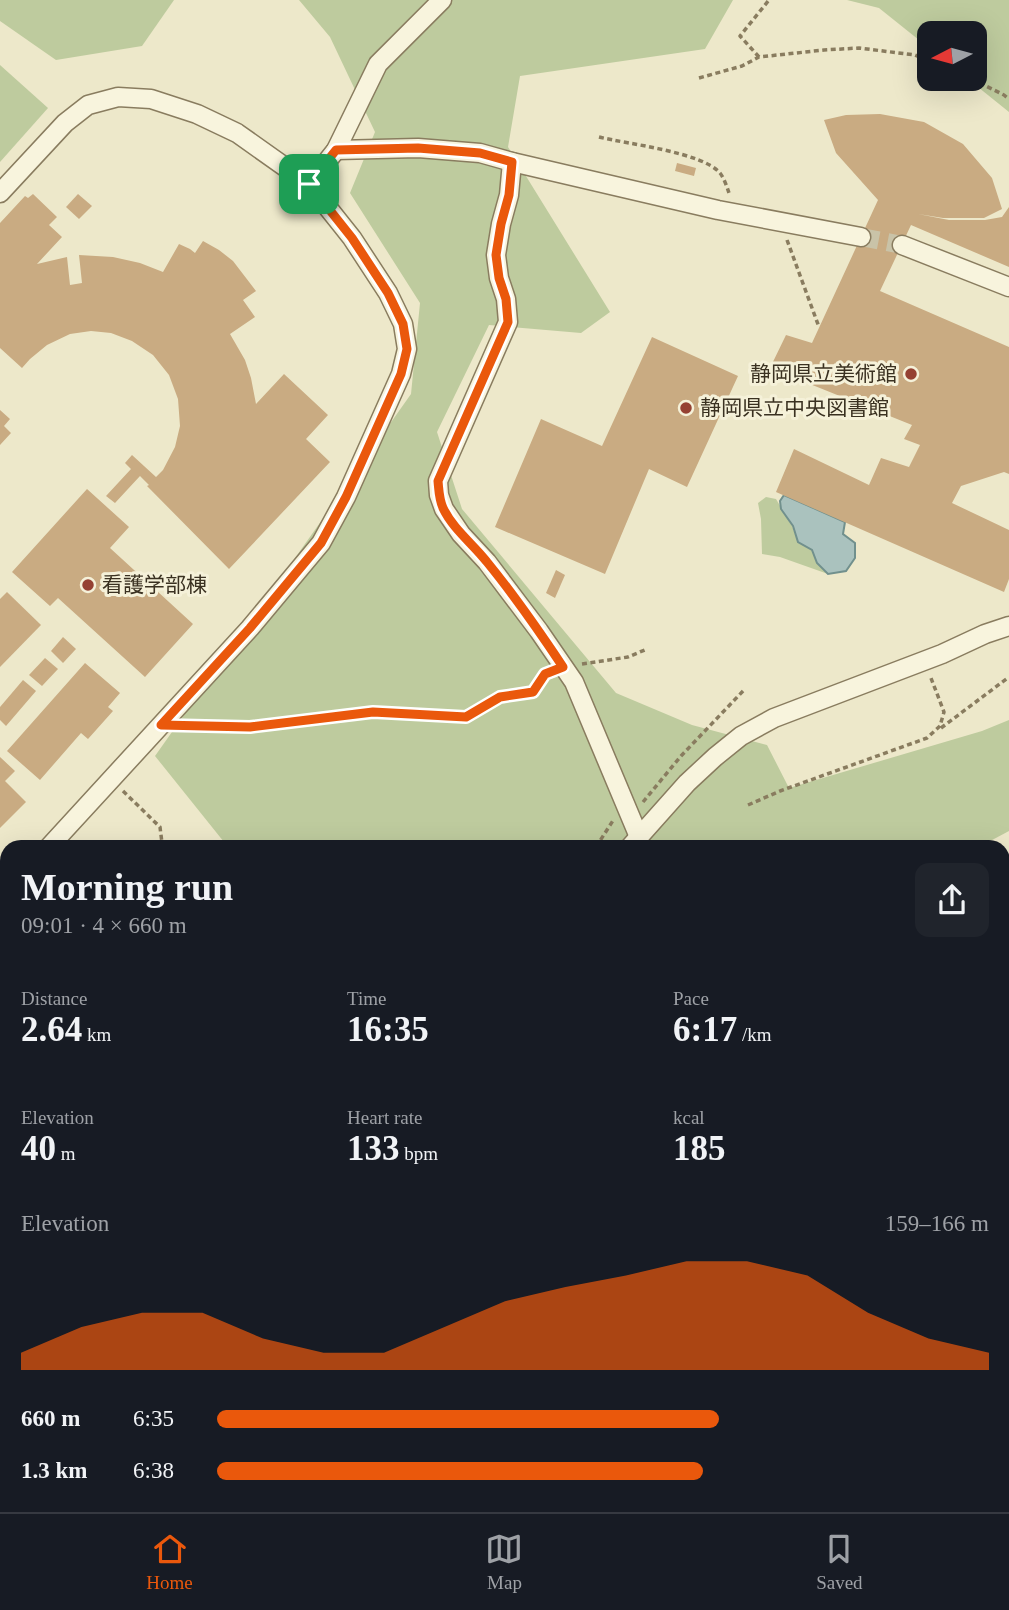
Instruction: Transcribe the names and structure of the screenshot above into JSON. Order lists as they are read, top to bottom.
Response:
{
  "places": ["静岡県立美術館", "静岡県立中央図書館", "看護学部棟"],
  "north": "left",
  "page": {
    "heading": ["Morning run", "09:01 · 4 × 660 m"],
    "stats": [
      ["Distance", "2.64 km"],
      ["Time", "16:35"],
      ["Pace", "6:17 /km"],
      ["Elevation", "40 m"],
      ["Heart rate", "133 bpm"],
      ["kcal", "185"]
    ],
    "chart": ["Elevation", "159–166 m"],
    "list": [
      {
        "name": "660 m",
        "note": "6:35"
      },
      {
        "name": "1.3 km",
        "note": "6:38"
      }
    ],
    "tabs": ["Home", "Map", "Saved"]
  }
}
